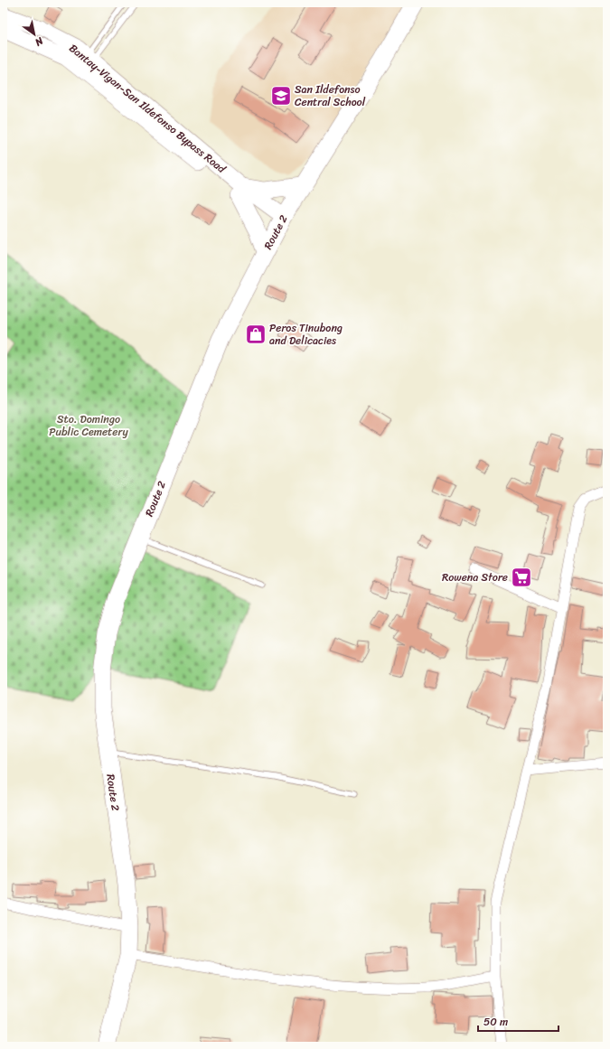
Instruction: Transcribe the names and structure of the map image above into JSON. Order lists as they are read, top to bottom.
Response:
{
  "streets": {
    "highway": ["Route 2"],
    "main road": ["Bantay-Vigan-San Ildefonso Bypass Road"]
  },
  "crossings": [
    ["Bantay-Vigan-San Ildefonso Bypass Road", "Route 2"]
  ],
  "parks": ["Sto. Domingo Public Cemetery"],
  "places": {
    "school or university": ["San Ildefonso Central School"],
    "shop": ["Peros Tinubong and Delicacies"],
    "supermarket": ["Rowena Store"]
  },
  "scale_bar": "50 m",
  "north": "bottom right"
}
